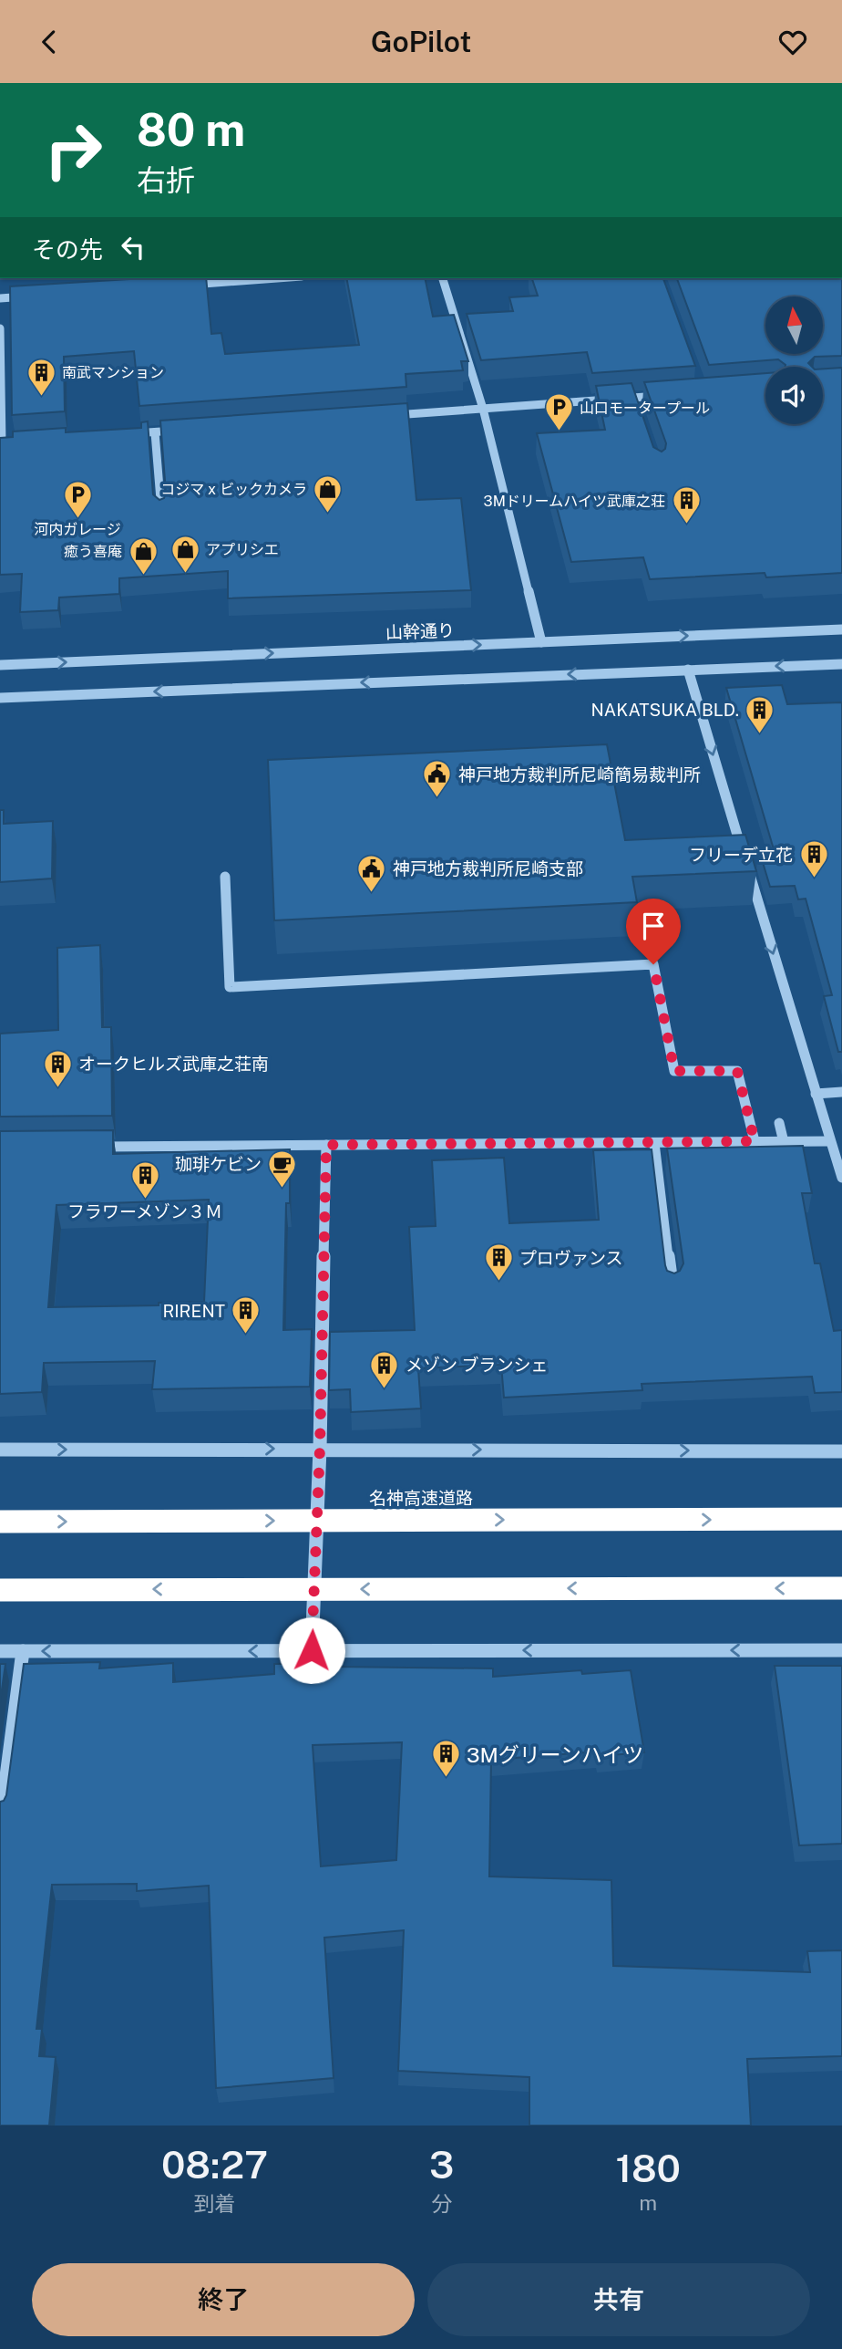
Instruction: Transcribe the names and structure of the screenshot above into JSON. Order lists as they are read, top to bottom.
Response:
{
  "streets": {
    "highway": ["名神高速道路"],
    "street": ["山幹通り"]
  },
  "places": {
    "building": [
      "南武マンション",
      "3Mドリームハイツ武庫之荘",
      "NAKATSUKA BLD.",
      "フリーデ立花",
      "オークヒルズ武庫之荘南",
      "フラワーメゾン３Ｍ",
      "プロヴァンス",
      "RIRENT",
      "メゾン ブランシェ",
      "3Mグリーンハイツ"
    ],
    "parking": ["山口モータープール", "河内ガレージ"],
    "shop": ["コジマ x ビックカメラ", "アプリシエ", "癒う喜庵"],
    "public building": ["神戸地方裁判所尼崎簡易裁判所", "神戸地方裁判所尼崎支部"],
    "cafe": ["珈琲ケビン"]
  },
  "north": "top",
  "page": {
    "header": "GoPilot",
    "turn": ["80 m", "右折"],
    "then": "その先",
    "eta": [
      "08:27",
      "到着",
      "3",
      "分",
      "180",
      "m"
    ],
    "buttons": ["終了", "共有"]
  }
}
